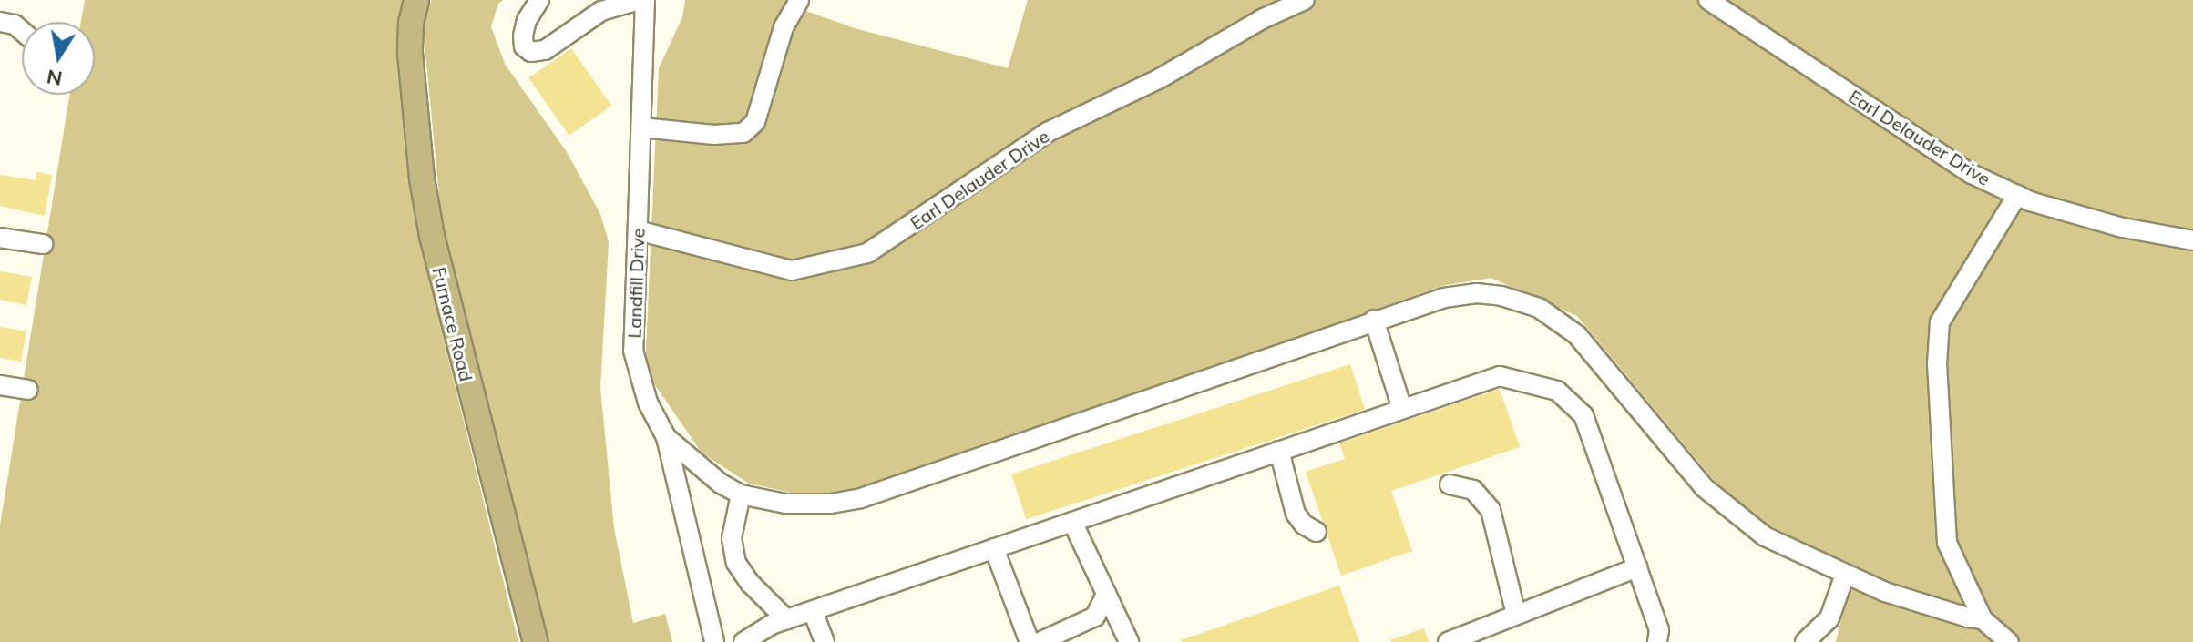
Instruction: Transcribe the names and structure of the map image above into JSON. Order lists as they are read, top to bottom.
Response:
{
  "streets": {
    "main road": ["Furnace Road"],
    "street": ["Earl Delauder Drive", "Landfill Drive"]
  },
  "crossings": [
    ["Earl Delauder Drive", "Landfill Drive"]
  ],
  "north": "bottom"
}
